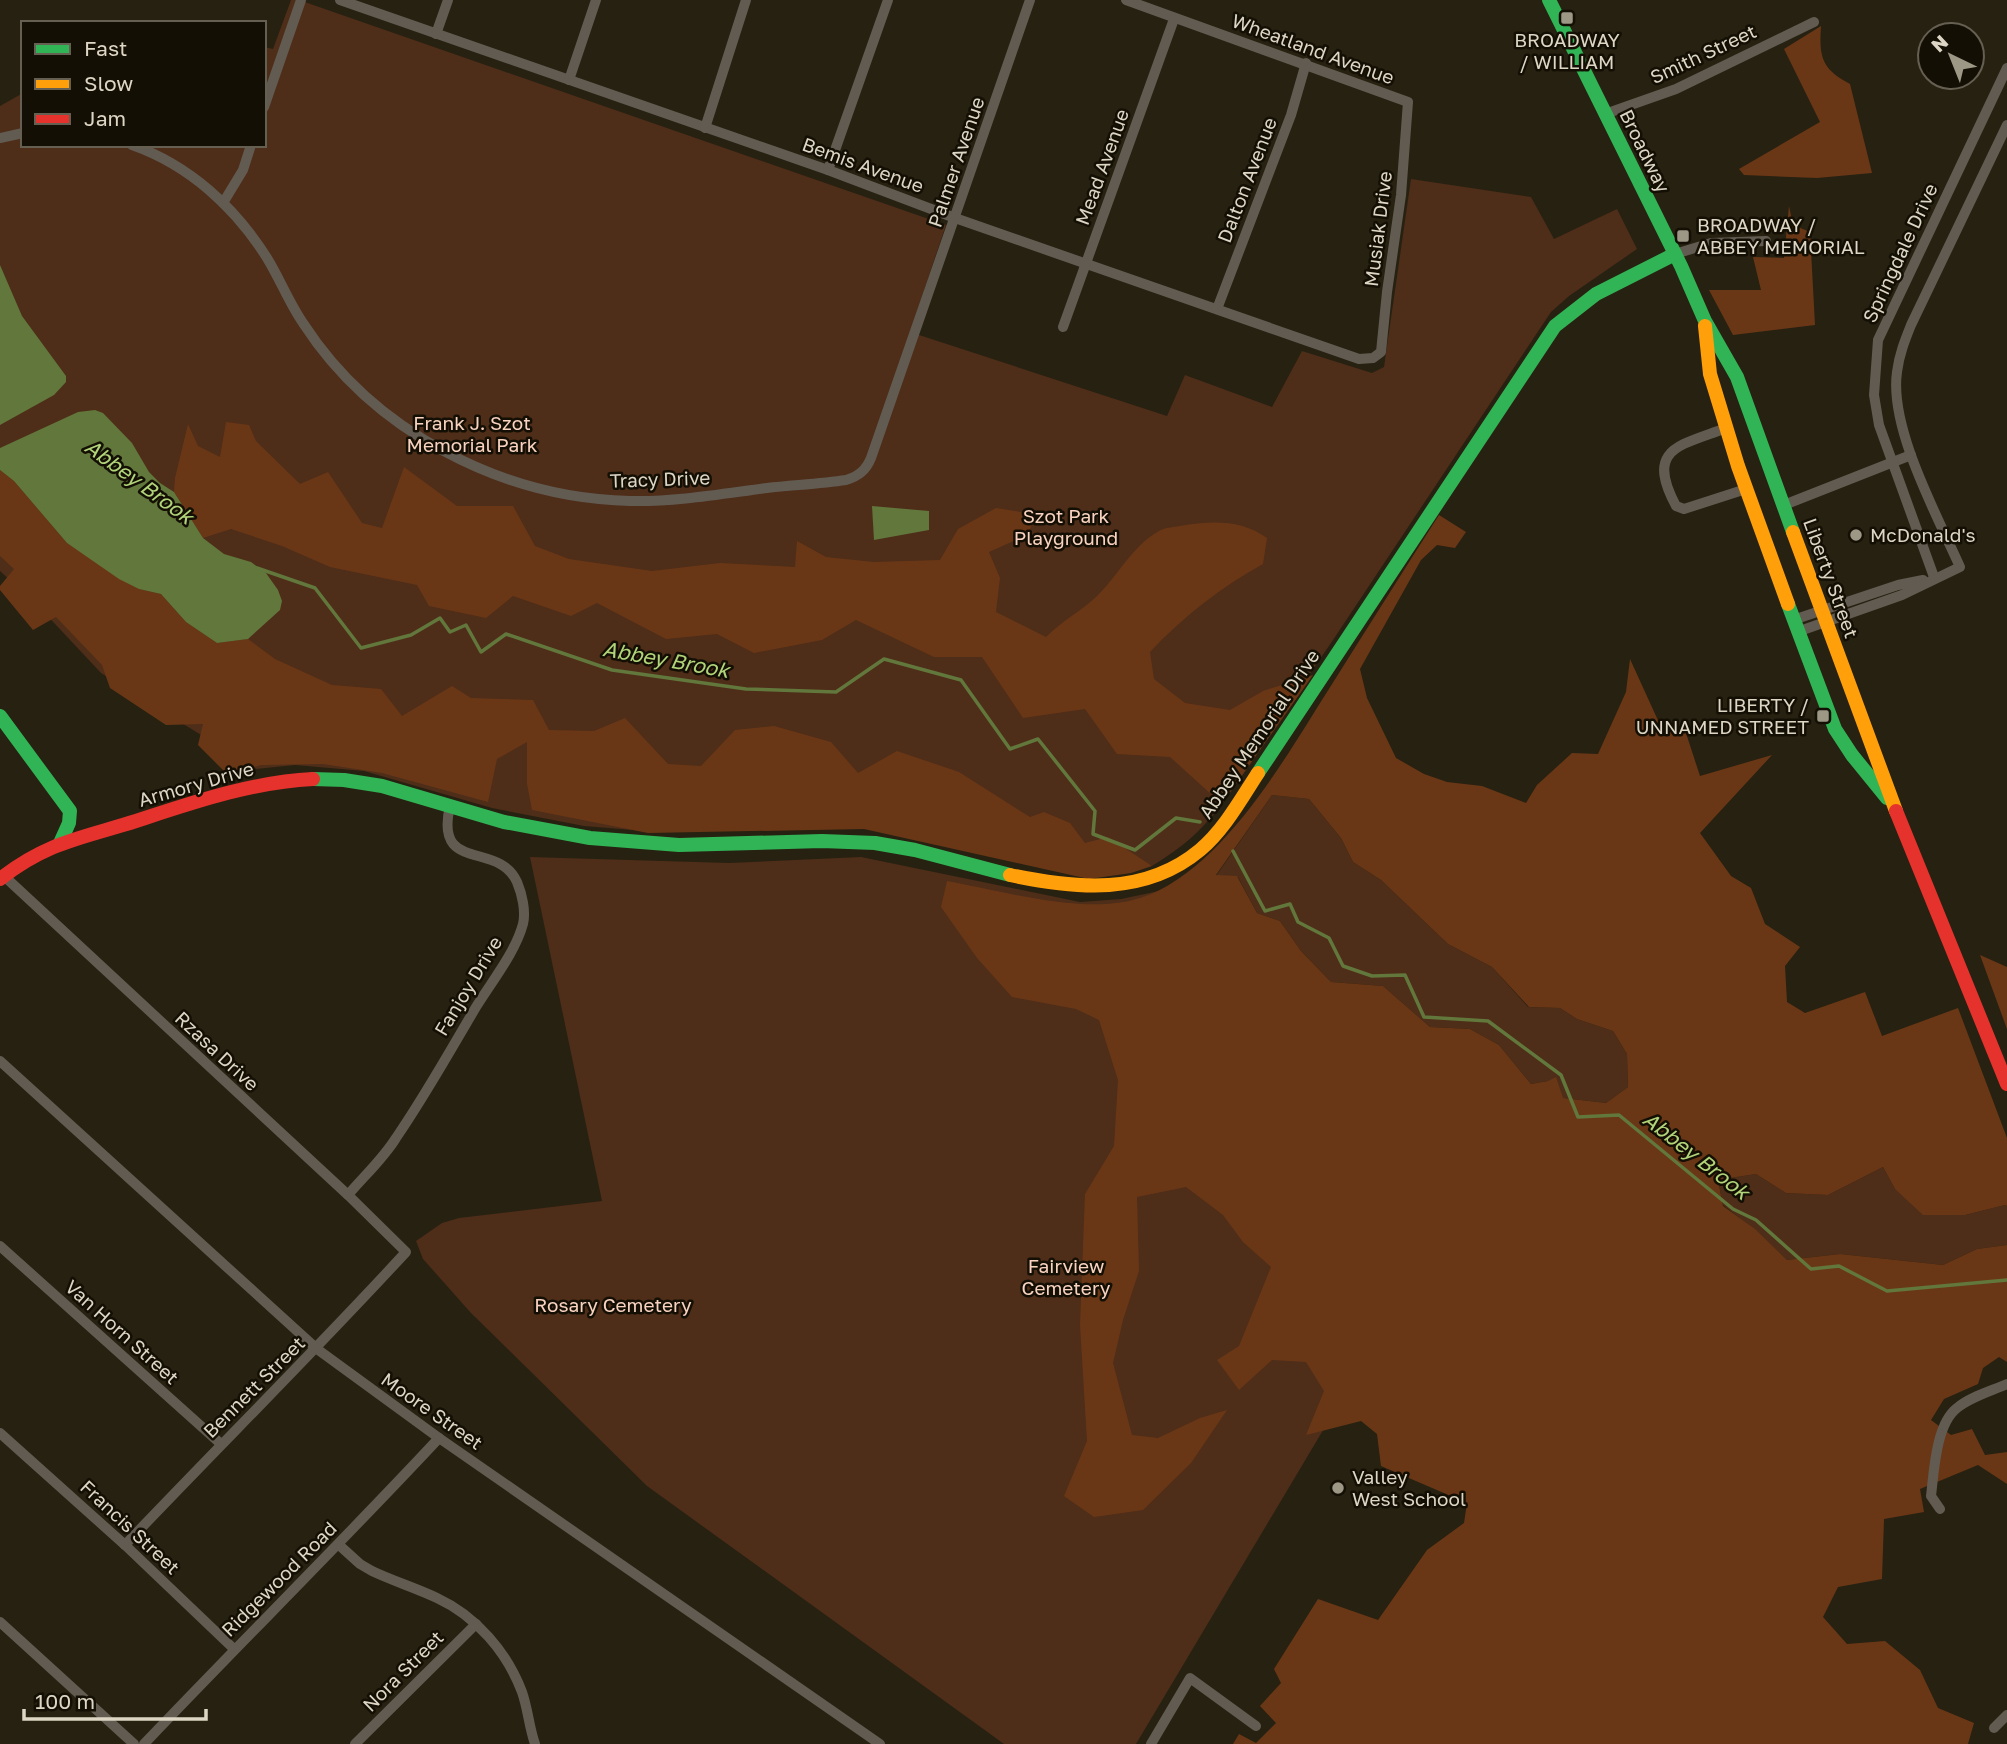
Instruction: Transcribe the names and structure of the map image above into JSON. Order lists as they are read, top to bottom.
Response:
{
  "streets": {
    "main road": [
      "Broadway",
      "Liberty Street",
      "Abbey Memorial Drive",
      "Armory Drive"
    ],
    "street": [
      "Wheatland Avenue",
      "Smith Street",
      "Palmer Avenue",
      "Bemis Avenue",
      "Mead Avenue",
      "Dalton Avenue",
      "Musiak Drive",
      "Springdale Drive",
      "Tracy Drive",
      "Fanjoy Drive",
      "Rzasa Drive",
      "Van Horn Street",
      "Bennett Street",
      "Moore Street",
      "Francis Street",
      "Ridgewood Road",
      "Nora Street"
    ]
  },
  "crossings": [
    ["Wheatland Avenue", "Mead Avenue"],
    ["Wheatland Avenue", "Dalton Avenue"],
    ["Wheatland Avenue", "Musiak Drive"],
    ["Smith Street", "Broadway"],
    ["Broadway", "Liberty Street"],
    ["Broadway", "Abbey Memorial Drive"],
    ["Palmer Avenue", "Bemis Avenue"],
    ["Palmer Avenue", "Tracy Drive"],
    ["Bemis Avenue", "Mead Avenue"],
    ["Bemis Avenue", "Dalton Avenue"],
    ["Bemis Avenue", "Musiak Drive"],
    ["Abbey Memorial Drive", "Armory Drive"],
    ["Abbey Memorial Drive", "Fanjoy Drive"],
    ["Armory Drive", "Fanjoy Drive"],
    ["Armory Drive", "Rzasa Drive"],
    ["Fanjoy Drive", "Rzasa Drive"],
    ["Rzasa Drive", "Bennett Street"],
    ["Van Horn Street", "Bennett Street"],
    ["Bennett Street", "Moore Street"],
    ["Bennett Street", "Francis Street"],
    ["Moore Street", "Ridgewood Road"],
    ["Francis Street", "Ridgewood Road"]
  ],
  "water": ["Abbey Brook"],
  "parks": [
    "Frank J. Szot Memorial Park",
    "Szot Park Playground",
    "Fairview Cemetery",
    "Rosary Cemetery"
  ],
  "places": {
    "transit": ["BROADWAY / WILLIAM", "BROADWAY / ABBEY MEMORIAL", "LIBERTY / UNNAMED STREET"],
    "other": ["McDonald's", "Valley West School"]
  },
  "legend": ["Fast", "Slow", "Jam"],
  "scale_bar": "100 m",
  "north": "top left"
}
